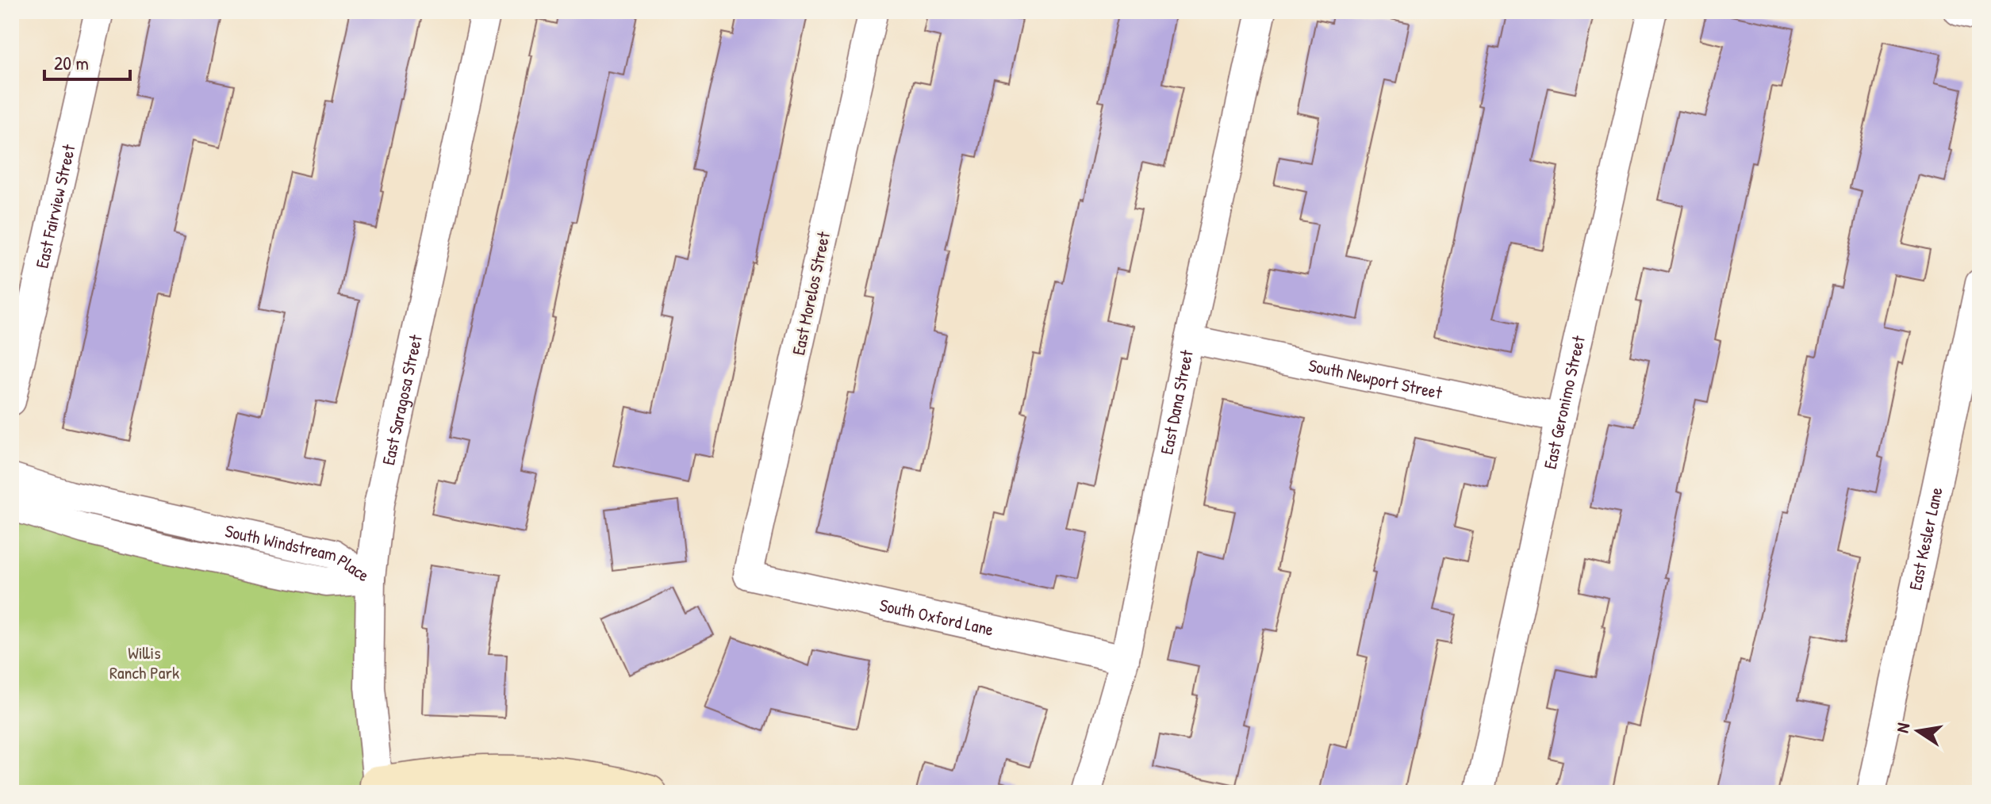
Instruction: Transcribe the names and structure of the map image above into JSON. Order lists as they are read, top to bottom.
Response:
{
  "streets": {
    "street": [
      "East Fairview Street",
      "East Morelos Street",
      "South Newport Street",
      "East Saragosa Street",
      "East Geronimo Street",
      "East Dana Street",
      "East Kesler Lane",
      "South Windstream Place",
      "South Oxford Lane"
    ]
  },
  "crossings": [
    ["East Morelos Street", "South Oxford Lane"],
    ["South Newport Street", "East Geronimo Street"],
    ["South Newport Street", "East Dana Street"],
    ["East Saragosa Street", "South Windstream Place"],
    ["East Dana Street", "South Oxford Lane"]
  ],
  "parks": ["Willis Ranch Park"],
  "scale_bar": "20 m",
  "north": "left"
}
